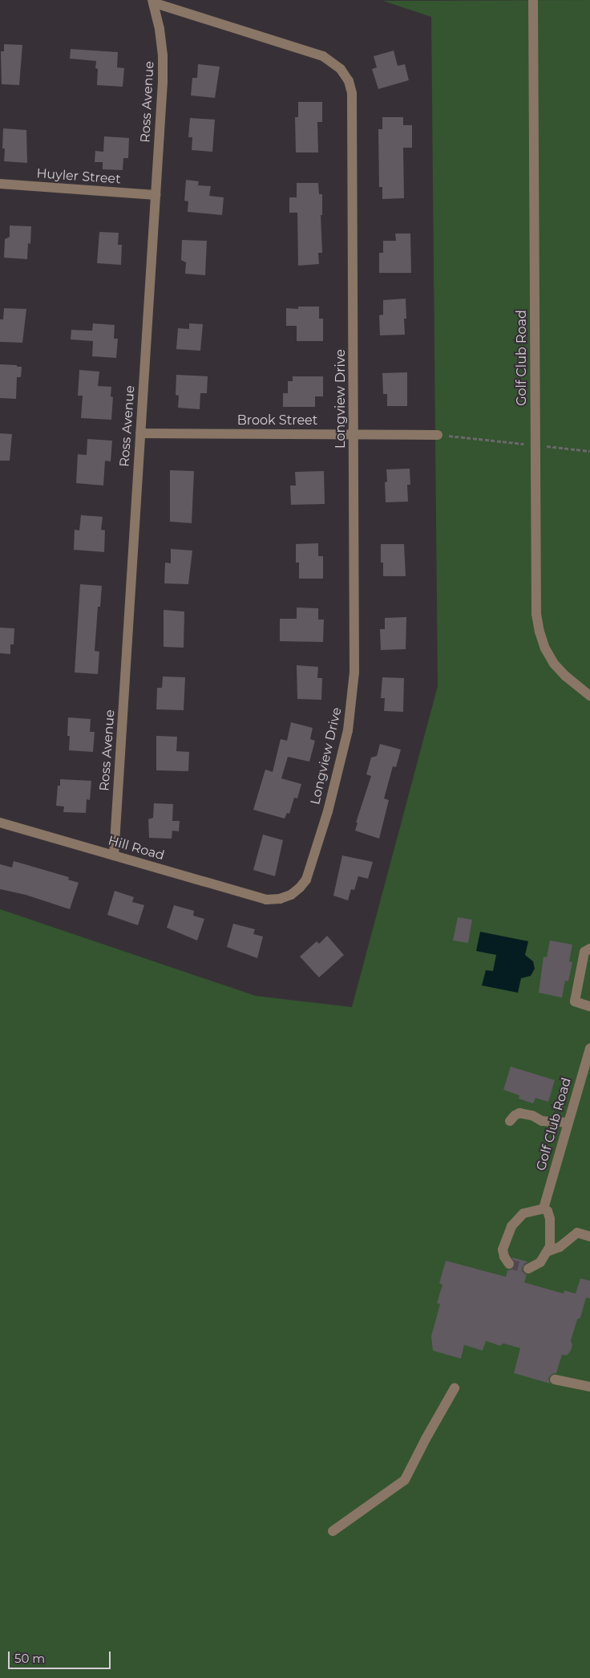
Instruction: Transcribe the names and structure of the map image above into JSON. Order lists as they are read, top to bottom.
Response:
{
  "streets": {
    "street": [
      "Ross Avenue",
      "Huyler Street",
      "Golf Club Road",
      "Longview Drive",
      "Brook Street",
      "Hill Road"
    ]
  },
  "crossings": [
    ["Ross Avenue", "Huyler Street"],
    ["Ross Avenue", "Longview Drive"],
    ["Ross Avenue", "Brook Street"],
    ["Ross Avenue", "Hill Road"],
    ["Longview Drive", "Brook Street"],
    ["Longview Drive", "Hill Road"]
  ],
  "scale_bar": "50 m"
}
